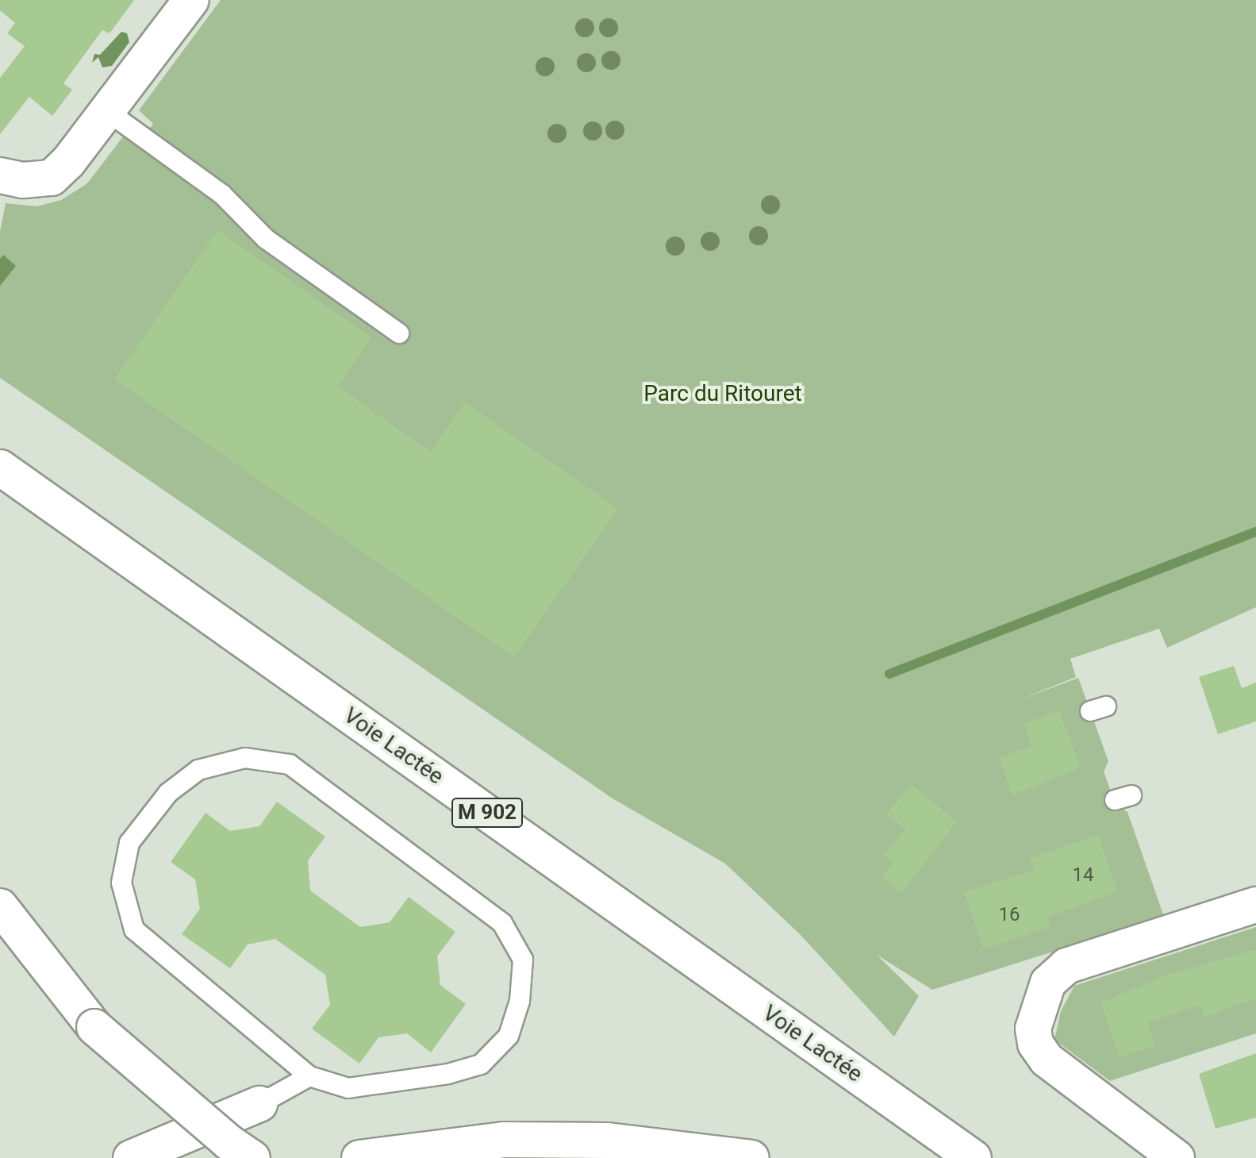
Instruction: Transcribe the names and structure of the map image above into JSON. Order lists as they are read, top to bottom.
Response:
{
  "streets": {
    "main road": ["Voie Lactée", "M 902"]
  },
  "parks": ["Parc du Ritouret"],
  "house_numbers": ["14", "16"]
}
